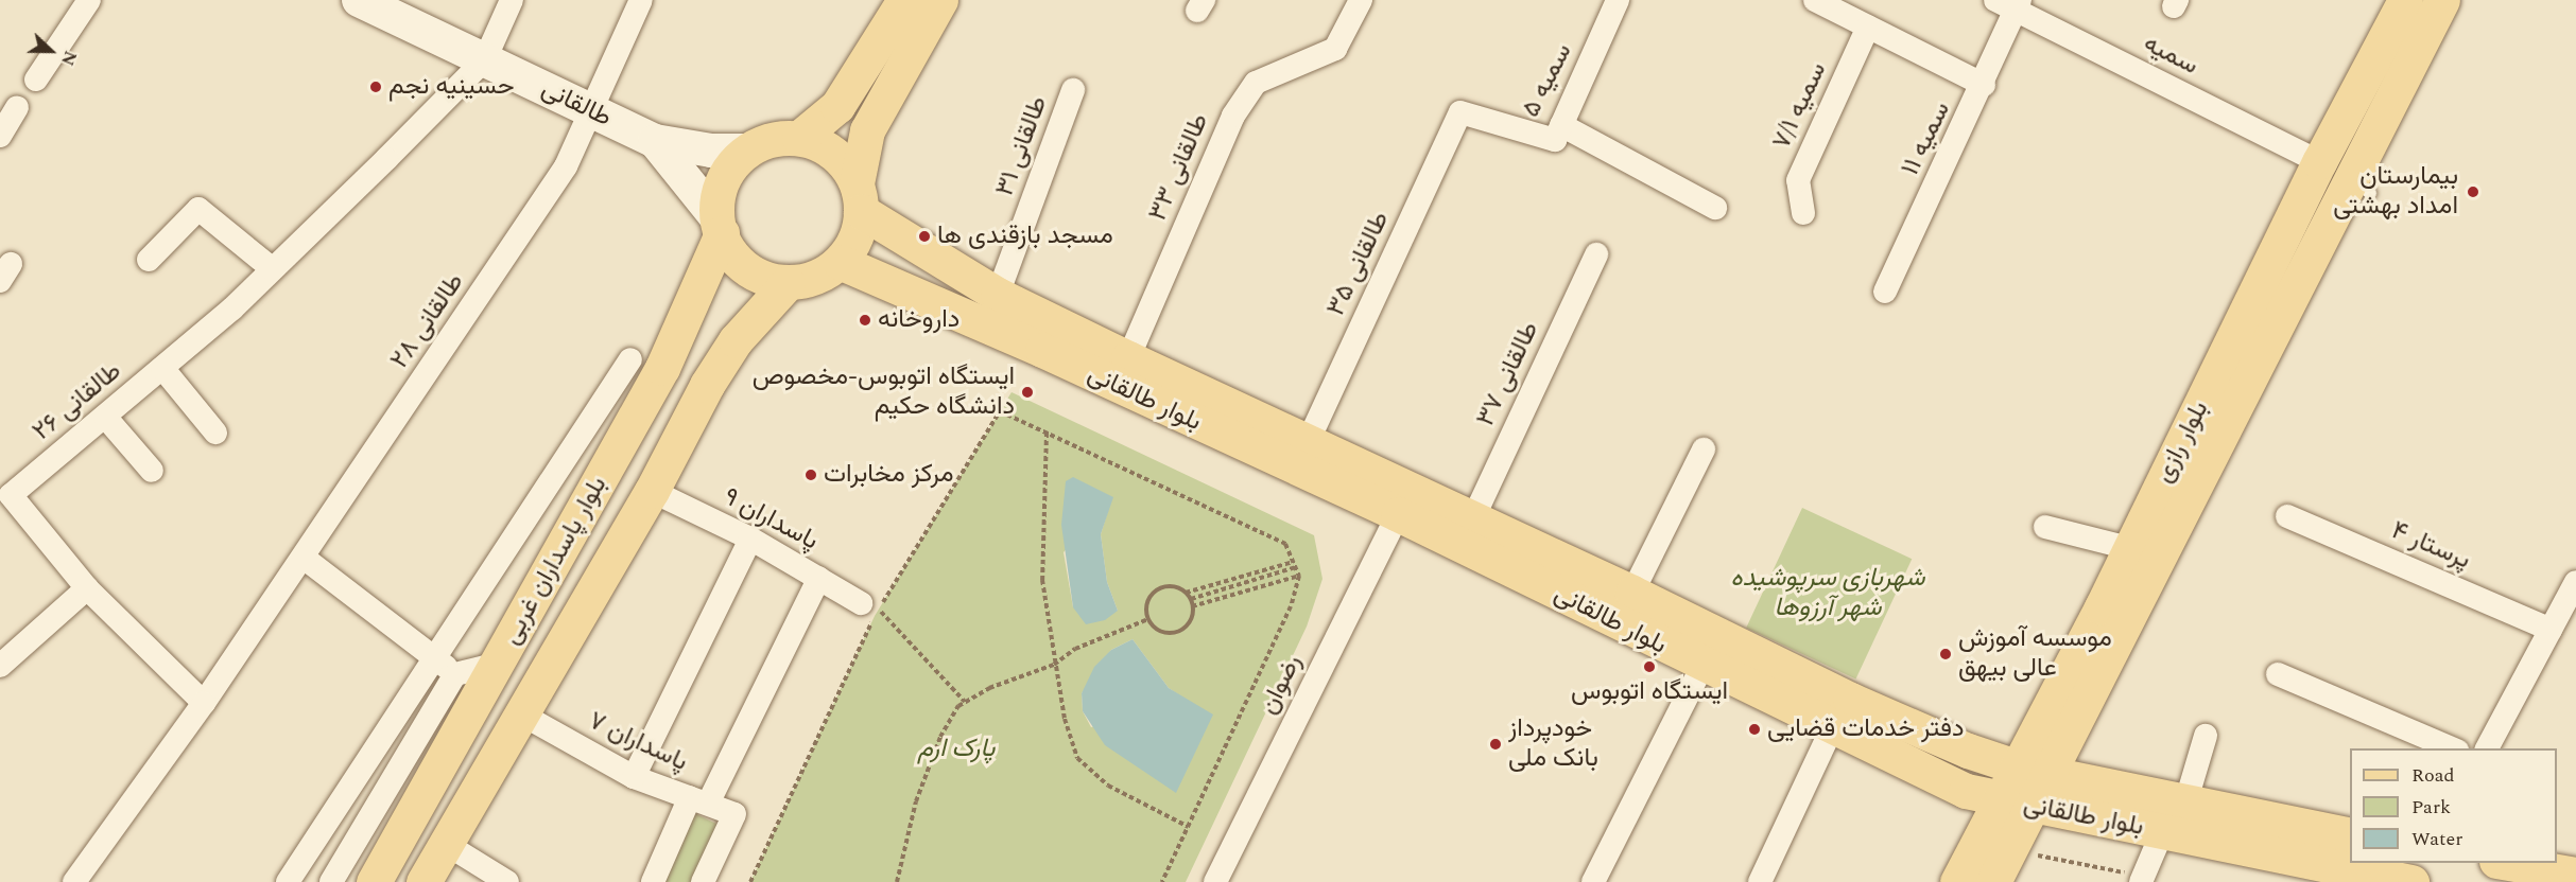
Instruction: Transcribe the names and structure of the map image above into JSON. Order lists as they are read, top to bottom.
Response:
{
  "streets": {
    "main road": [
      "طالقانی",
      "بلوار طالقانی",
      "بلوار رازی",
      "بلوار پاسداران غربی"
    ],
    "street": [
      "سمیه",
      "سمیه ۵",
      "سمیه ۷/۱",
      "سمیه ۱۱",
      "طالقانی ۳۱",
      "طالقانی ۳۳",
      "طالقانی ۳۵",
      "طالقانی ۲۸",
      "طالقانی ۳۷",
      "طالقانی ۲۶",
      "پاسداران ۹",
      "پرستار ۴",
      "رضوان",
      "پاسداران ۷"
    ]
  },
  "crossings": [
    ["سمیه", "سمیه ۱۱"],
    ["سمیه", "بلوار رازی"],
    ["سمیه ۵", "طالقانی ۳۵"],
    ["طالقانی", "طالقانی ۲۸"],
    ["طالقانی", "طالقانی ۲۶"],
    ["طالقانی ۳۱", "بلوار طالقانی"],
    ["طالقانی ۳۳", "بلوار طالقانی"],
    ["طالقانی ۳۵", "بلوار طالقانی"],
    ["طالقانی ۳۷", "بلوار طالقانی"],
    ["بلوار طالقانی", "بلوار رازی"],
    ["بلوار طالقانی", "بلوار پاسداران غربی"],
    ["بلوار طالقانی", "رضوان"],
    ["پاسداران ۹", "بلوار پاسداران غربی"],
    ["بلوار پاسداران غربی", "پاسداران ۷"]
  ],
  "parks": ["شهربازی سرپوشیده شهر آرزوها", "پارک ارم"],
  "places": [
    "حسینیه نجم",
    "بیمارستان امداد بهشتی",
    "مسجد بازقندی ها",
    "داروخانه",
    "ایستگاه اتوبوس-مخصوص دانشگاه حکیم",
    "مرکز مخابرات",
    "موسسه آموزش عالی بیهق",
    "ایستگاه اتوبوس",
    "دفتر خدمات قضایی",
    "خودپرداز بانک ملی"
  ],
  "legend": ["Road", "Park", "Water"],
  "north": "right"
}
